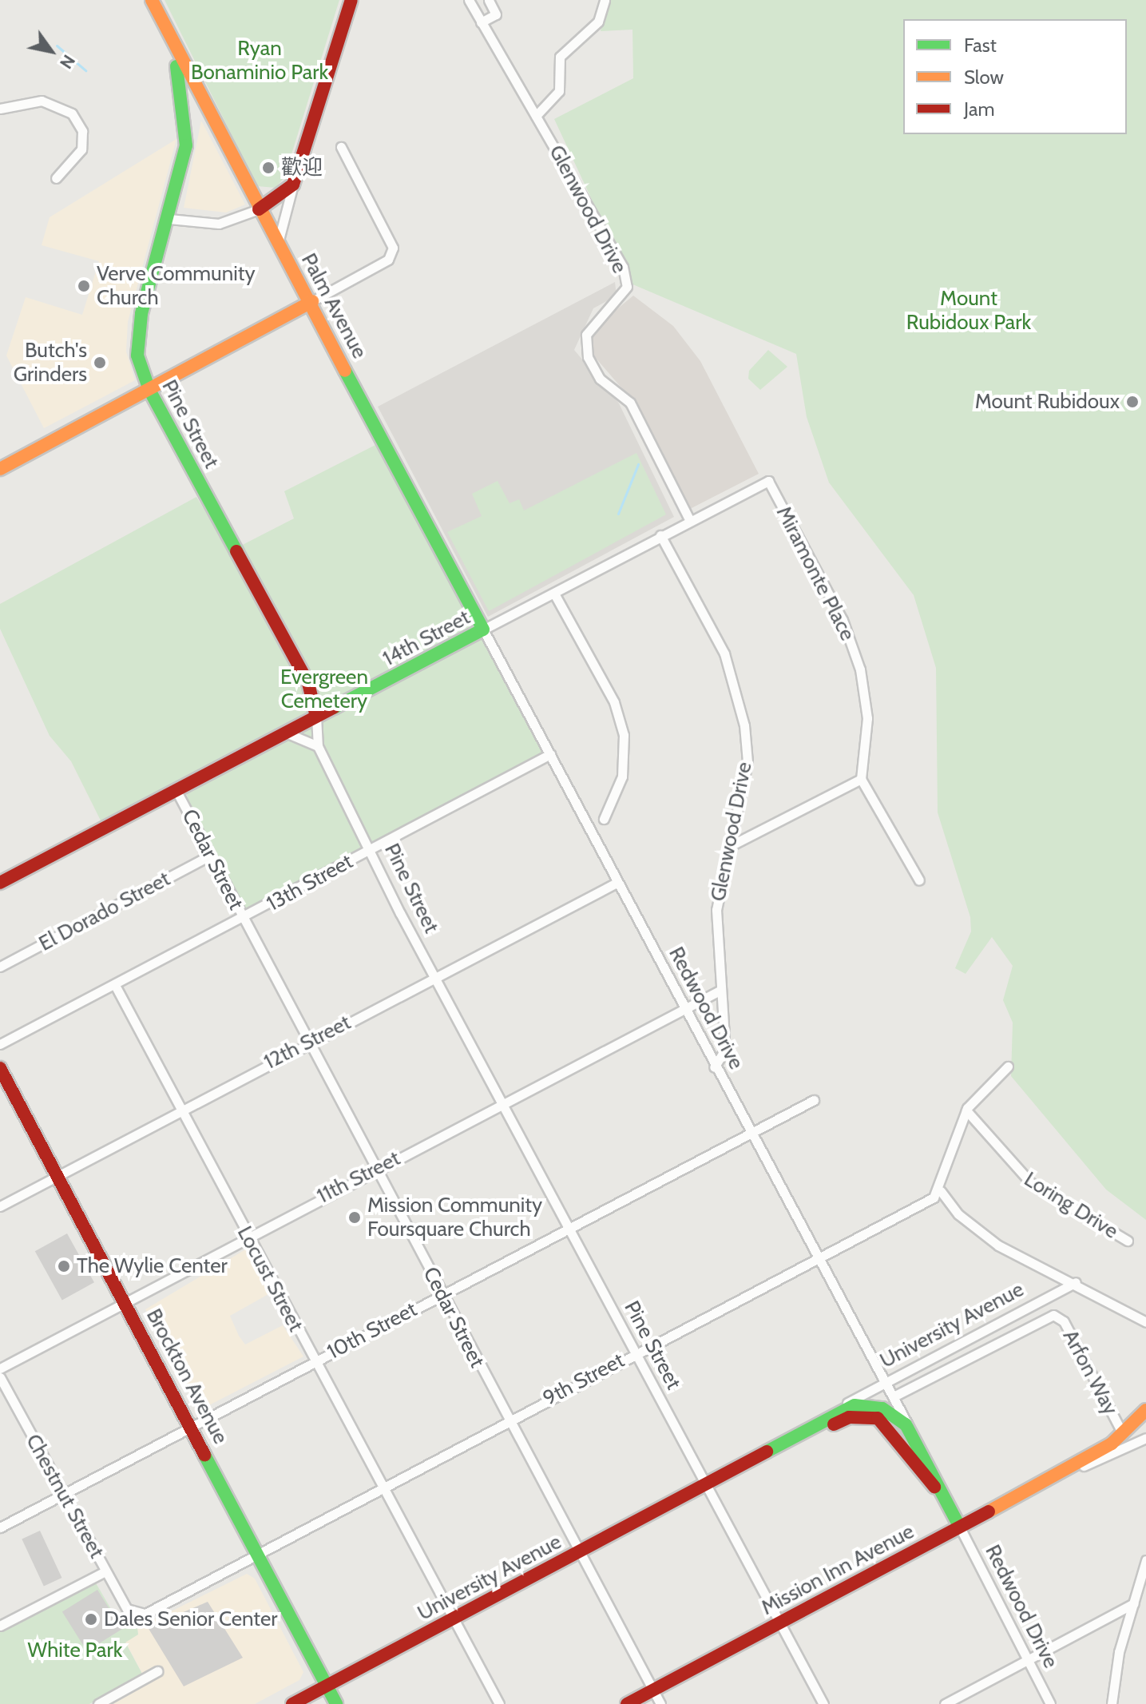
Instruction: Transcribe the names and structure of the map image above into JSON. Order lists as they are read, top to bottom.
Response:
{
  "streets": {
    "street": [
      "Glenwood Drive",
      "Palm Avenue",
      "Pine Street",
      "Miramonte Place",
      "14th Street",
      "Cedar Street",
      "13th Street",
      "El Dorado Street",
      "Redwood Drive",
      "12th Street",
      "11th Street",
      "Loring Drive",
      "Locust Street",
      "University Avenue",
      "10th Street",
      "Arfon Way",
      "Brockton Avenue",
      "9th Street",
      "Chestnut Street",
      "Mission Inn Avenue"
    ]
  },
  "crossings": [
    ["Glenwood Drive", "14th Street"],
    ["Glenwood Drive", "Redwood Drive"],
    ["Glenwood Drive", "11th Street"],
    ["Palm Avenue", "Pine Street"],
    ["Palm Avenue", "14th Street"],
    ["Palm Avenue", "Redwood Drive"],
    ["Pine Street", "14th Street"],
    ["Pine Street", "13th Street"],
    ["Pine Street", "12th Street"],
    ["Pine Street", "11th Street"],
    ["Pine Street", "University Avenue"],
    ["Pine Street", "10th Street"],
    ["Pine Street", "9th Street"],
    ["Pine Street", "Mission Inn Avenue"],
    ["Miramonte Place", "14th Street"],
    ["14th Street", "Cedar Street"],
    ["14th Street", "Redwood Drive"],
    ["Cedar Street", "13th Street"],
    ["Cedar Street", "El Dorado Street"],
    ["Cedar Street", "12th Street"],
    ["Cedar Street", "11th Street"],
    ["Cedar Street", "University Avenue"],
    ["Cedar Street", "10th Street"],
    ["Cedar Street", "9th Street"],
    ["Cedar Street", "Mission Inn Avenue"],
    ["13th Street", "Redwood Drive"],
    ["13th Street", "Locust Street"],
    ["Redwood Drive", "12th Street"],
    ["Redwood Drive", "11th Street"],
    ["Redwood Drive", "University Avenue"],
    ["Redwood Drive", "10th Street"],
    ["Redwood Drive", "9th Street"],
    ["Redwood Drive", "Mission Inn Avenue"],
    ["12th Street", "Locust Street"],
    ["12th Street", "Brockton Avenue"],
    ["11th Street", "Locust Street"],
    ["11th Street", "Brockton Avenue"],
    ["Locust Street", "University Avenue"],
    ["Locust Street", "10th Street"],
    ["Locust Street", "9th Street"],
    ["University Avenue", "Arfon Way"],
    ["University Avenue", "Brockton Avenue"],
    ["10th Street", "Brockton Avenue"],
    ["10th Street", "Chestnut Street"],
    ["Arfon Way", "Mission Inn Avenue"],
    ["Brockton Avenue", "9th Street"],
    ["9th Street", "Chestnut Street"]
  ],
  "parks": [
    "Ryan Bonaminio Park",
    "Mount Rubidoux Park",
    "Evergreen Cemetery",
    "White Park"
  ],
  "places": [
    "歡迎",
    "Verve Community Church",
    "Butch's Grinders",
    "Mount Rubidoux",
    "Mission Community Foursquare Church",
    "The Wylie Center",
    "Dales Senior Center"
  ],
  "legend": ["Fast", "Slow", "Jam"],
  "north": "bottom right"
}
